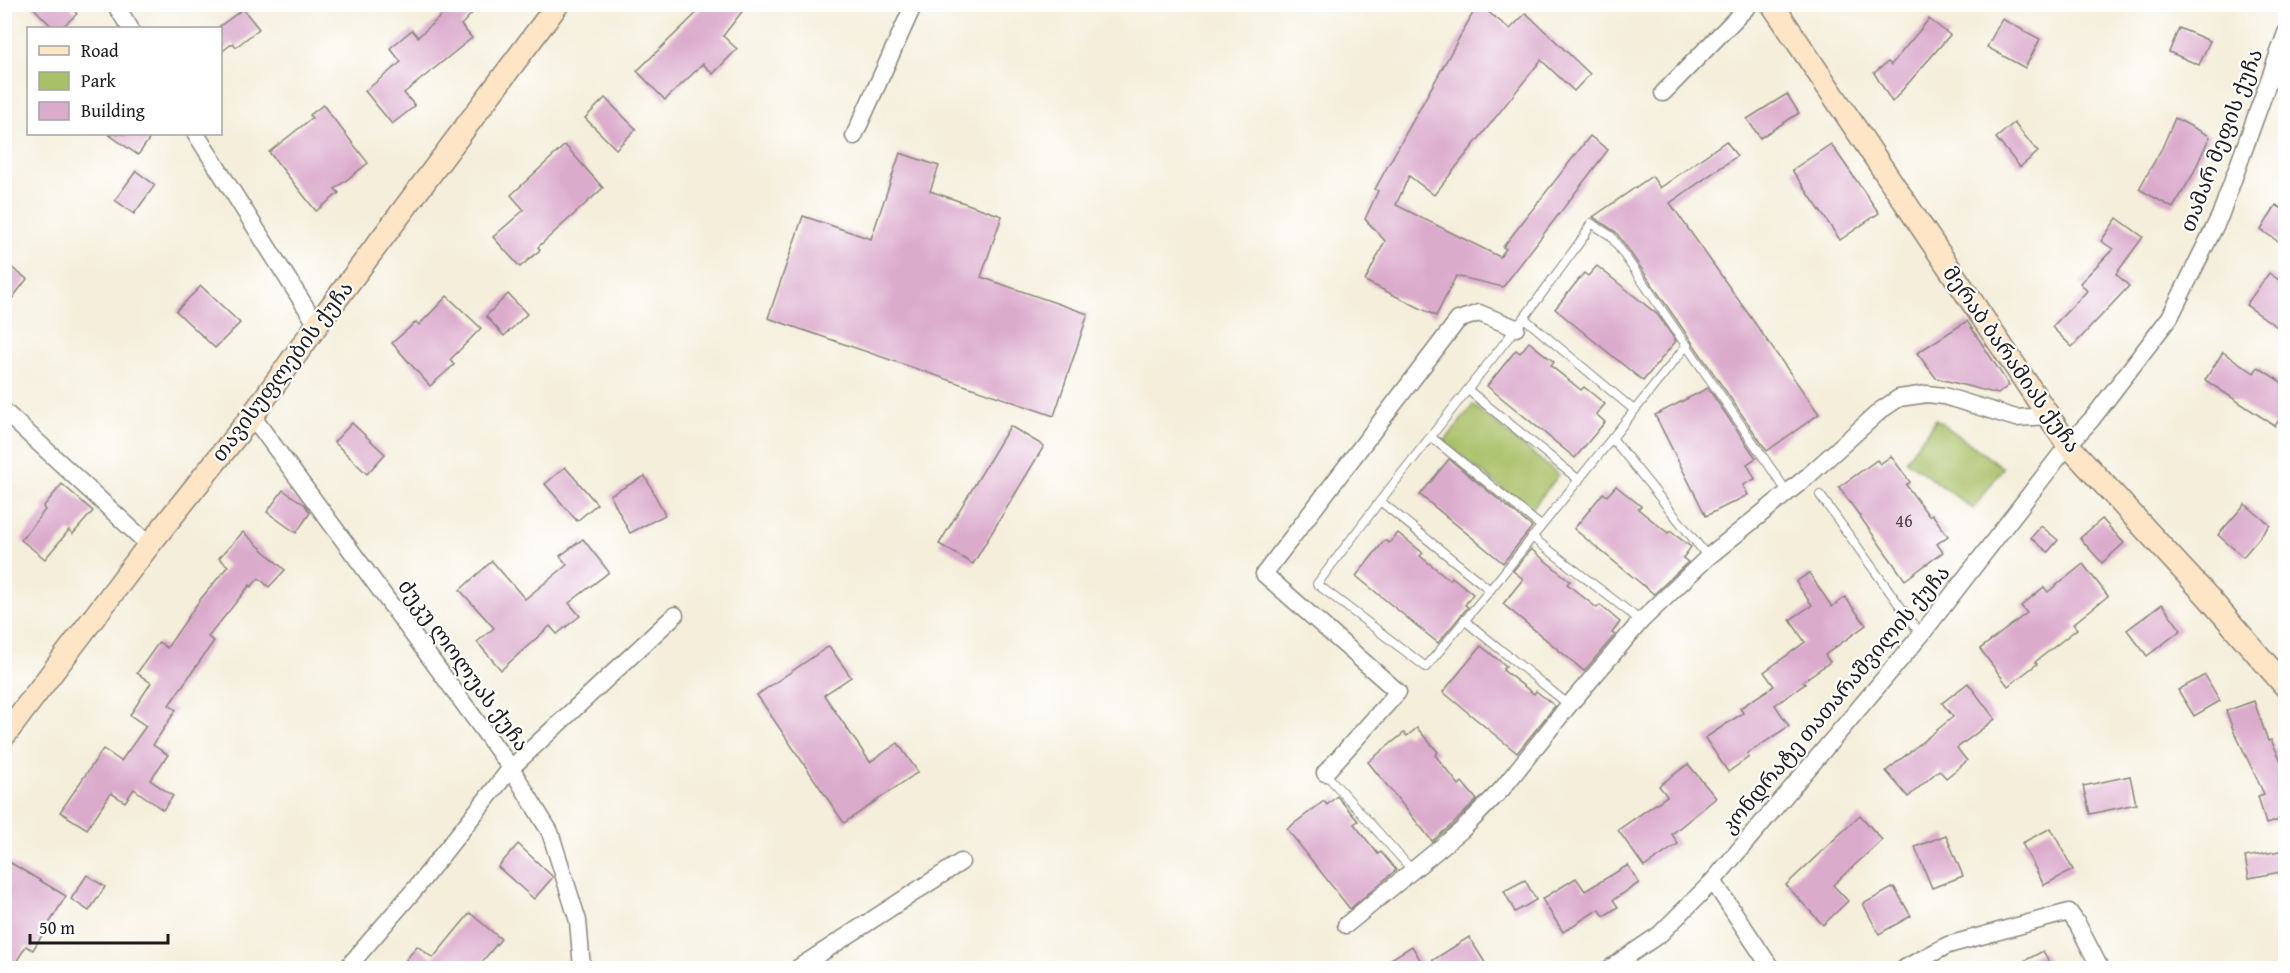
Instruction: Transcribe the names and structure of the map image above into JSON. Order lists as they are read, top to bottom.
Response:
{
  "streets": {
    "main road": ["მერაბ ბარამიას ქუჩა", "თავისუფლების ქუჩა"],
    "street": ["თამარ მეფის ქუჩა", "ძუკუ ლოლუას ქუჩა", "კონდრატე თათარაშვილის ქუჩა"]
  },
  "crossings": [
    ["თამარ მეფის ქუჩა", "მერაბ ბარამიას ქუჩა"],
    ["თამარ მეფის ქუჩა", "კონდრატე თათარაშვილის ქუჩა"],
    ["მერაბ ბარამიას ქუჩა", "კონდრატე თათარაშვილის ქუჩა"],
    ["თავისუფლების ქუჩა", "ძუკუ ლოლუას ქუჩა"]
  ],
  "house_numbers": ["46"],
  "legend": ["Road", "Park", "Building"],
  "scale_bar": "50 m"
}
